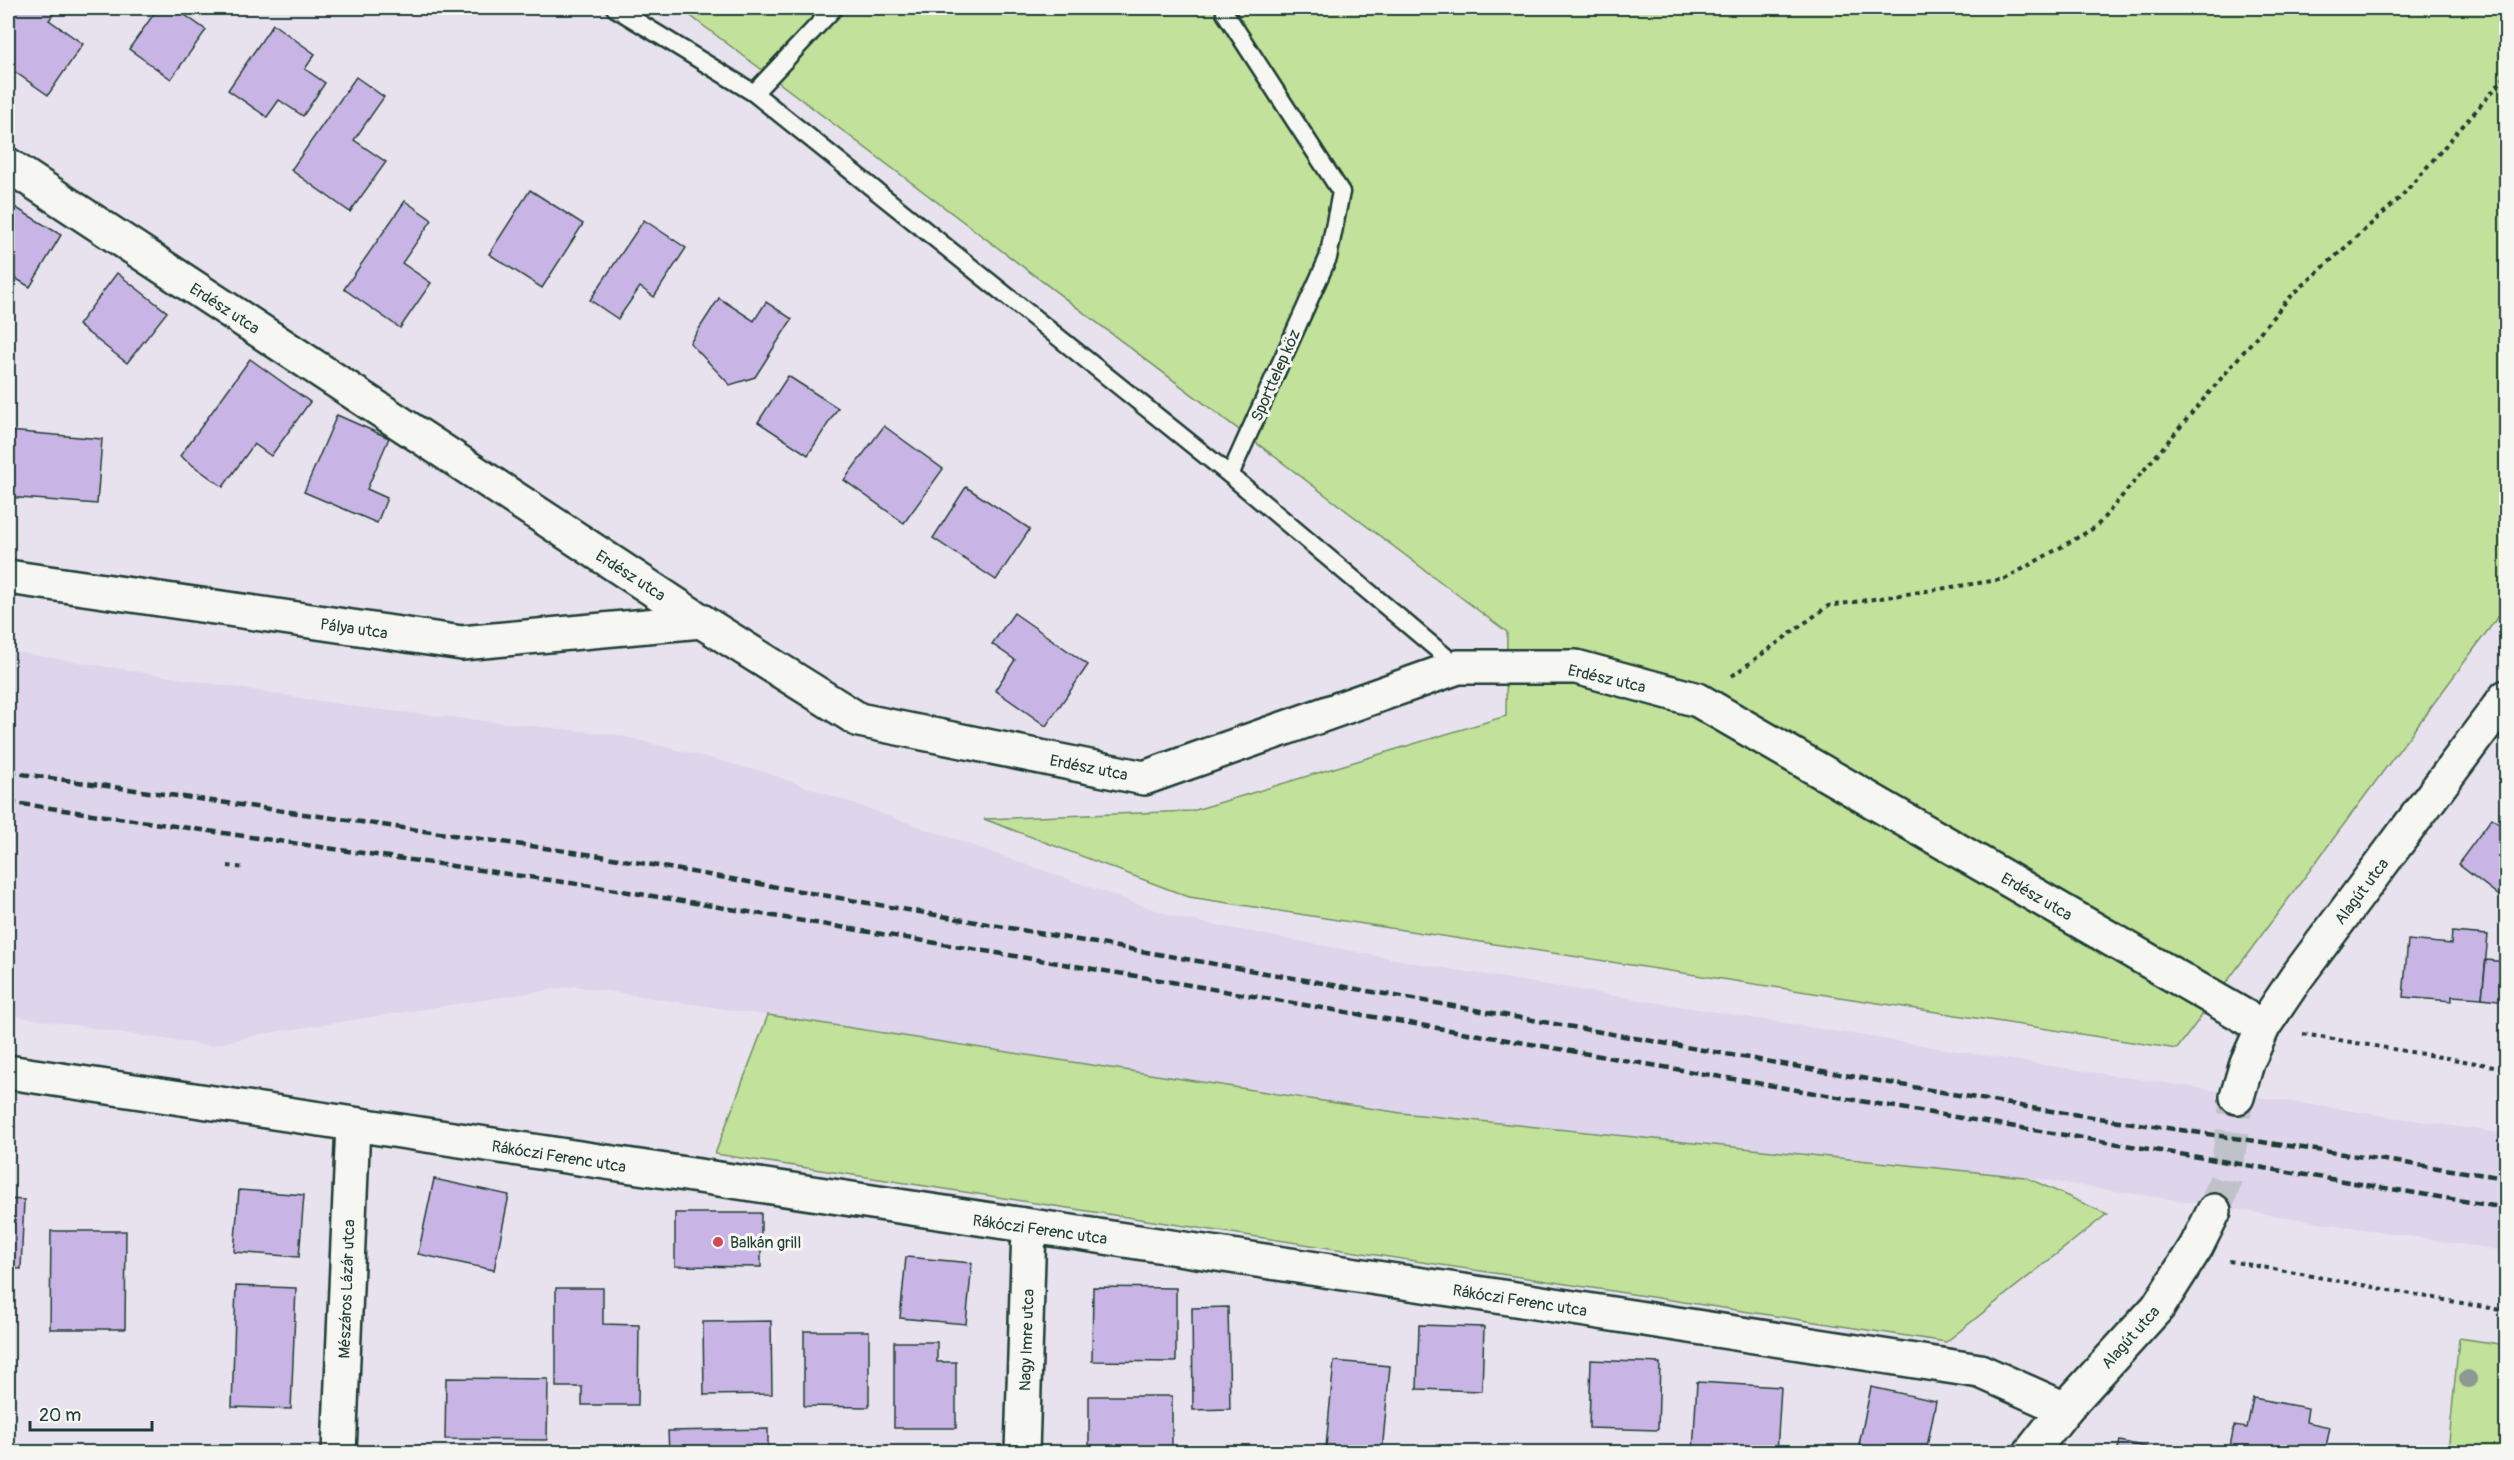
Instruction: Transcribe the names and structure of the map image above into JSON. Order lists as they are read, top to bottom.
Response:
{
  "streets": {
    "street": [
      "Erdész utca",
      "Pálya utca",
      "Alagút utca",
      "Rákóczi Ferenc utca",
      "Mészáros Lázár utca",
      "Nagy Imre utca"
    ],
    "lane": ["Sporttelep köz"]
  },
  "crossings": [
    ["Erdész utca", "Pálya utca"],
    ["Erdész utca", "Alagút utca"],
    ["Alagút utca", "Rákóczi Ferenc utca"],
    ["Rákóczi Ferenc utca", "Mészáros Lázár utca"],
    ["Rákóczi Ferenc utca", "Nagy Imre utca"]
  ],
  "places": ["Balkán grill"],
  "scale_bar": "20 m"
}
